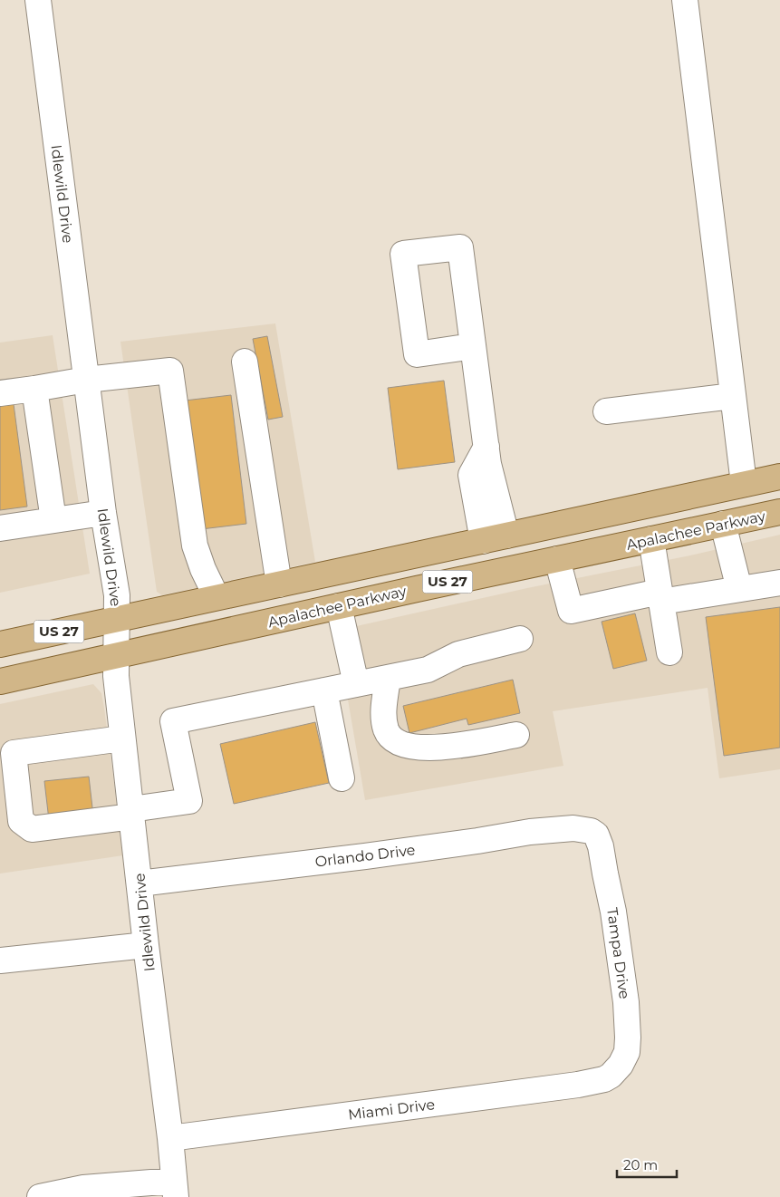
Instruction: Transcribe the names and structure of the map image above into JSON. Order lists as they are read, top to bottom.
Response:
{
  "streets": {
    "main road": ["Apalachee Parkway", "US 27"],
    "street": [
      "Idlewild Drive",
      "Orlando Drive",
      "Tampa Drive",
      "Miami Drive"
    ]
  },
  "crossings": [
    ["Idlewild Drive", "Apalachee Parkway"],
    ["Idlewild Drive", "US 27"],
    ["Idlewild Drive", "Orlando Drive"],
    ["Idlewild Drive", "Miami Drive"],
    ["Orlando Drive", "Tampa Drive"],
    ["Tampa Drive", "Miami Drive"]
  ],
  "scale_bar": "20 m"
}
